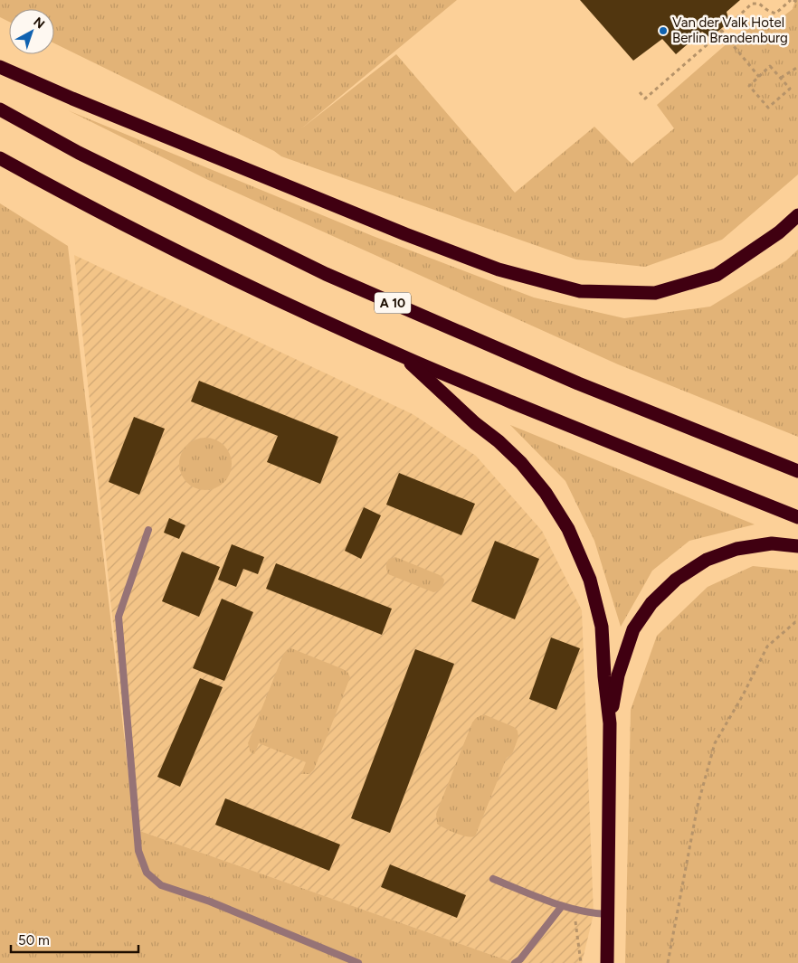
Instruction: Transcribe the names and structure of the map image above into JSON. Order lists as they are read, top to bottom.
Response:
{
  "streets": {
    "highway": ["A 10"]
  },
  "places": ["Van der Valk Hotel Berlin Brandenburg"],
  "scale_bar": "50 m",
  "north": "top right"
}
